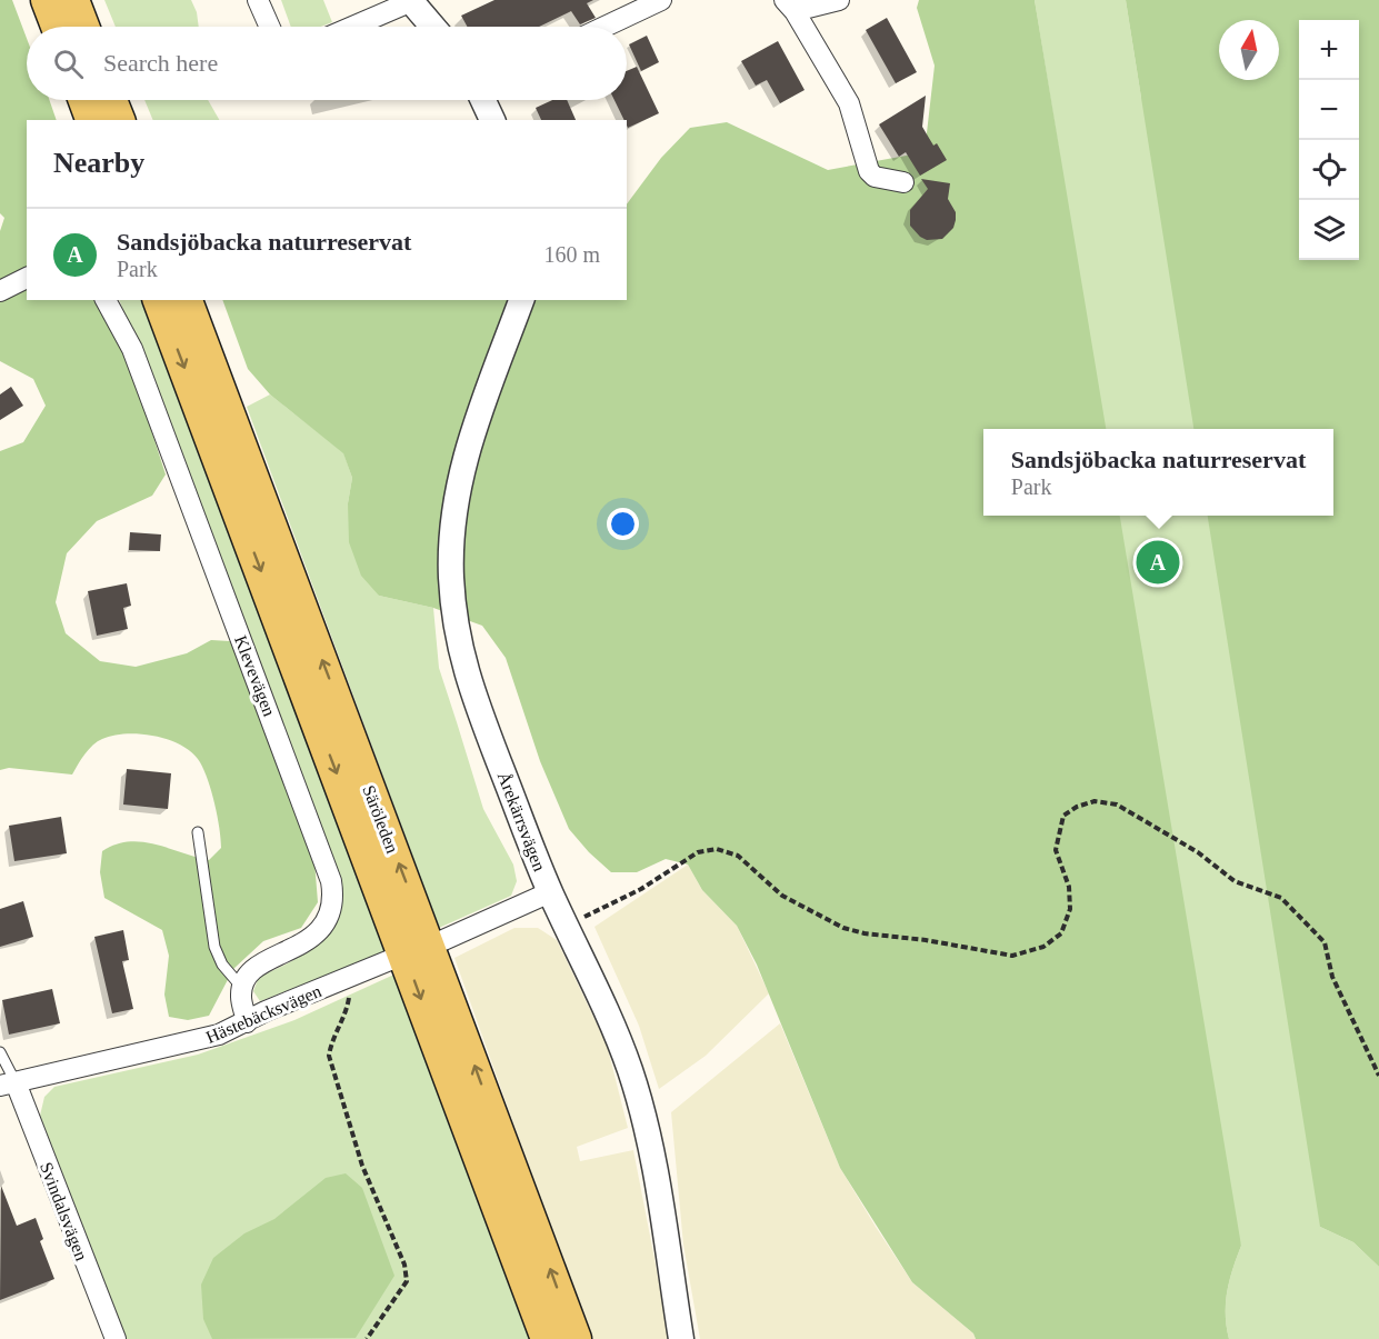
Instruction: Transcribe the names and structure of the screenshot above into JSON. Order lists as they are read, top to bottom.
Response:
{
  "streets": {
    "main road": ["Säröleden"],
    "street": [
      "Klevevägen",
      "Årekärrsvägen",
      "Hästebäcksvägen",
      "Svindalsvägen"
    ]
  },
  "crossings": [
    ["Hästebäcksvägen", "Svindalsvägen"]
  ],
  "north": "top",
  "page": {
    "map_buttons": ["+", "−"],
    "search": "Search here",
    "heading": "Nearby",
    "list": [
      {
        "mark": "A",
        "name": "Sandsjöbacka naturreservat",
        "note": "Park",
        "value": "160 m"
      }
    ],
    "popup": ["Sandsjöbacka naturreservat", "Park"],
    "pins": "A"
  }
}
